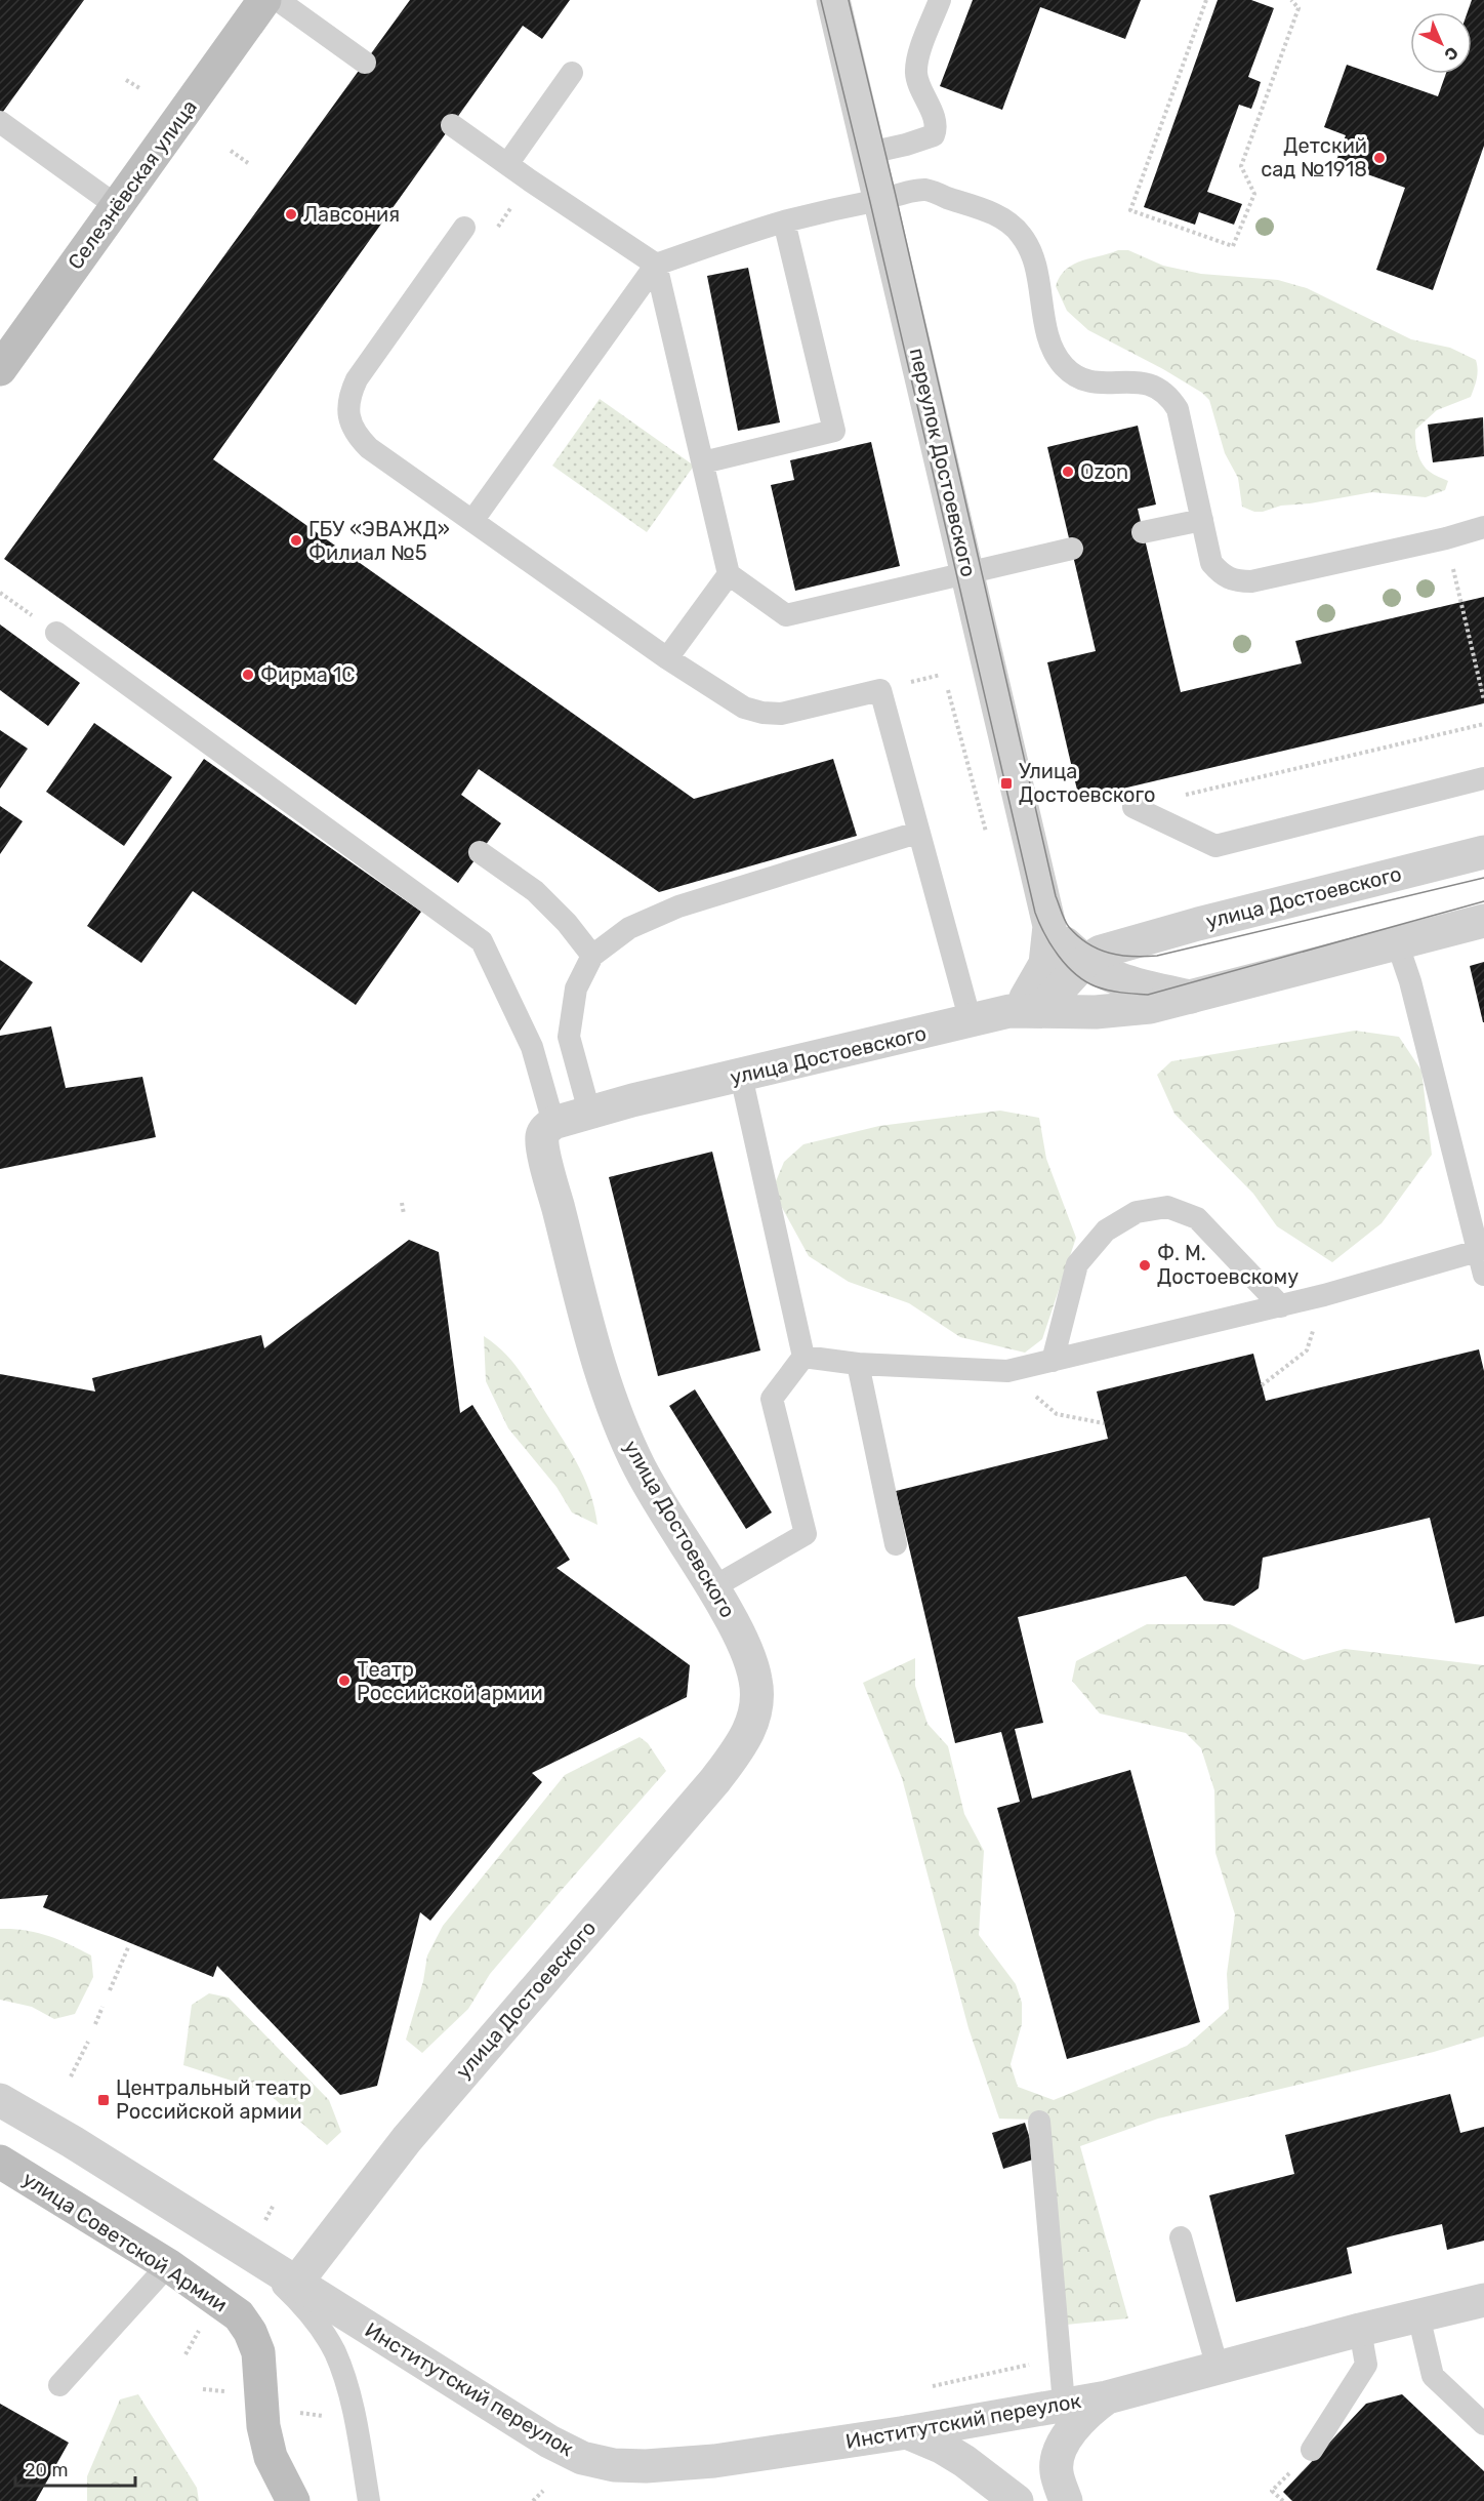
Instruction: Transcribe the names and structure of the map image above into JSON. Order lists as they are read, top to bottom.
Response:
{
  "streets": {
    "main road": ["Селезнёвская улица", "улица Советской Армии"],
    "street": ["переулок Достоевского", "улица Достоевского", "Институтский переулок"]
  },
  "crossings": [
    ["переулок Достоевского", "улица Достоевского"],
    ["улица Достоевского", "Институтский переулок"]
  ],
  "places": {
    "other": [
      "Детский сад №1918",
      "Лавсония",
      "Ozon",
      "ГБУ «ЭВАЖД» Филиал №5",
      "Фирма 1С",
      "Ф. М. Достоевскому",
      "Театр Российской армии"
    ],
    "transit": ["Улица Достоевского", "Центральный театр Российской армии"]
  },
  "scale_bar": "20 m",
  "north": "bottom right"
}
